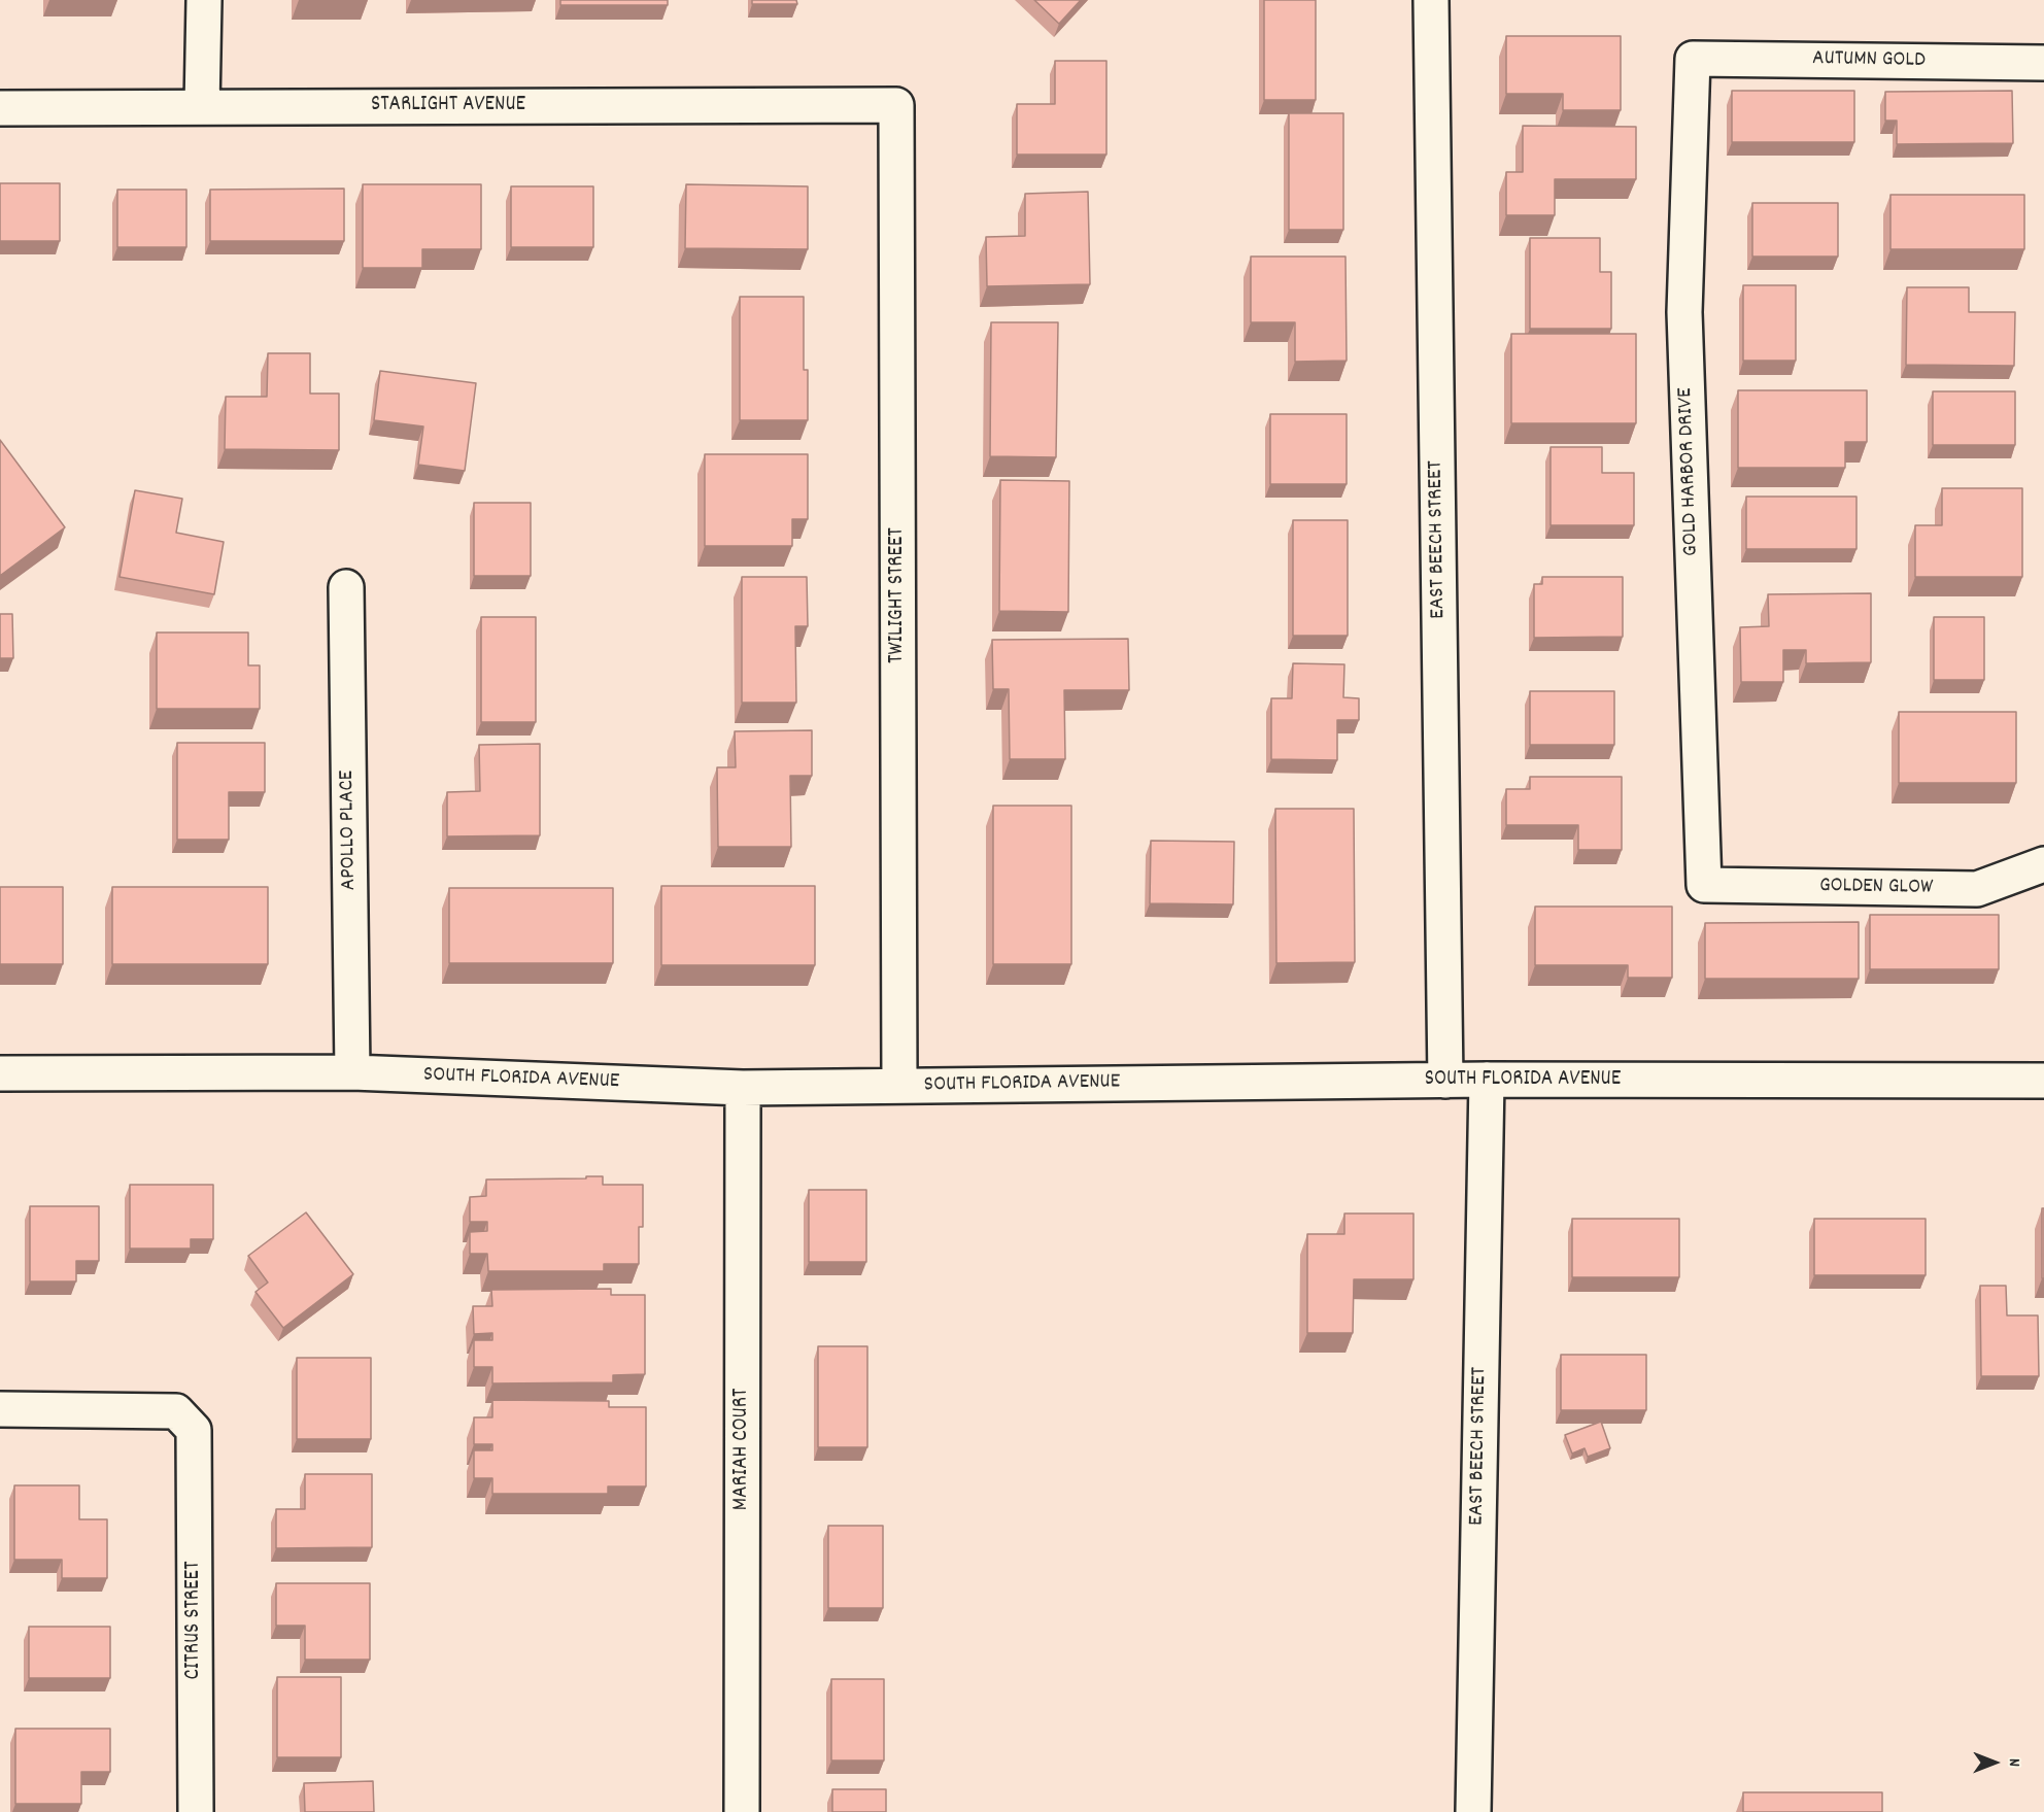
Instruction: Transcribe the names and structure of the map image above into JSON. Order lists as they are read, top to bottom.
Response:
{
  "streets": {
    "street": [
      "AUTUMN GOLD",
      "STARLIGHT AVENUE",
      "GOLD HARBOR DRIVE",
      "EAST BEECH STREET",
      "TWILIGHT STREET",
      "APOLLO PLACE",
      "GOLDEN GLOW",
      "SOUTH FLORIDA AVENUE",
      "MARIAH COURT",
      "CITRUS STREET"
    ]
  },
  "crossings": [
    ["AUTUMN GOLD", "GOLD HARBOR DRIVE"],
    ["STARLIGHT AVENUE", "TWILIGHT STREET"],
    ["GOLD HARBOR DRIVE", "GOLDEN GLOW"],
    ["EAST BEECH STREET", "SOUTH FLORIDA AVENUE"],
    ["TWILIGHT STREET", "SOUTH FLORIDA AVENUE"],
    ["APOLLO PLACE", "SOUTH FLORIDA AVENUE"],
    ["SOUTH FLORIDA AVENUE", "MARIAH COURT"]
  ],
  "north": "right"
}
